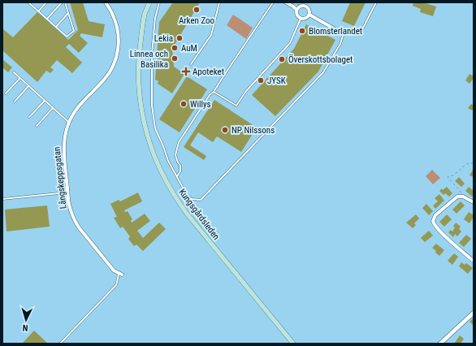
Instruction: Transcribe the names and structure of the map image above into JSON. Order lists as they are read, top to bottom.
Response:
{
  "streets": {
    "main road": ["Kungsgårdsleden"],
    "street": ["Långskeppsgatan"]
  },
  "places": {
    "other": [
      "Arken Zoo",
      "Blomsterlandet",
      "Lekia",
      "AuM",
      "Linnea och Basilika",
      "Överskottsbolaget",
      "JYSK",
      "Willys",
      "NP Nilssons"
    ],
    "health": ["Apoteket"]
  },
  "north": "bottom"
}
